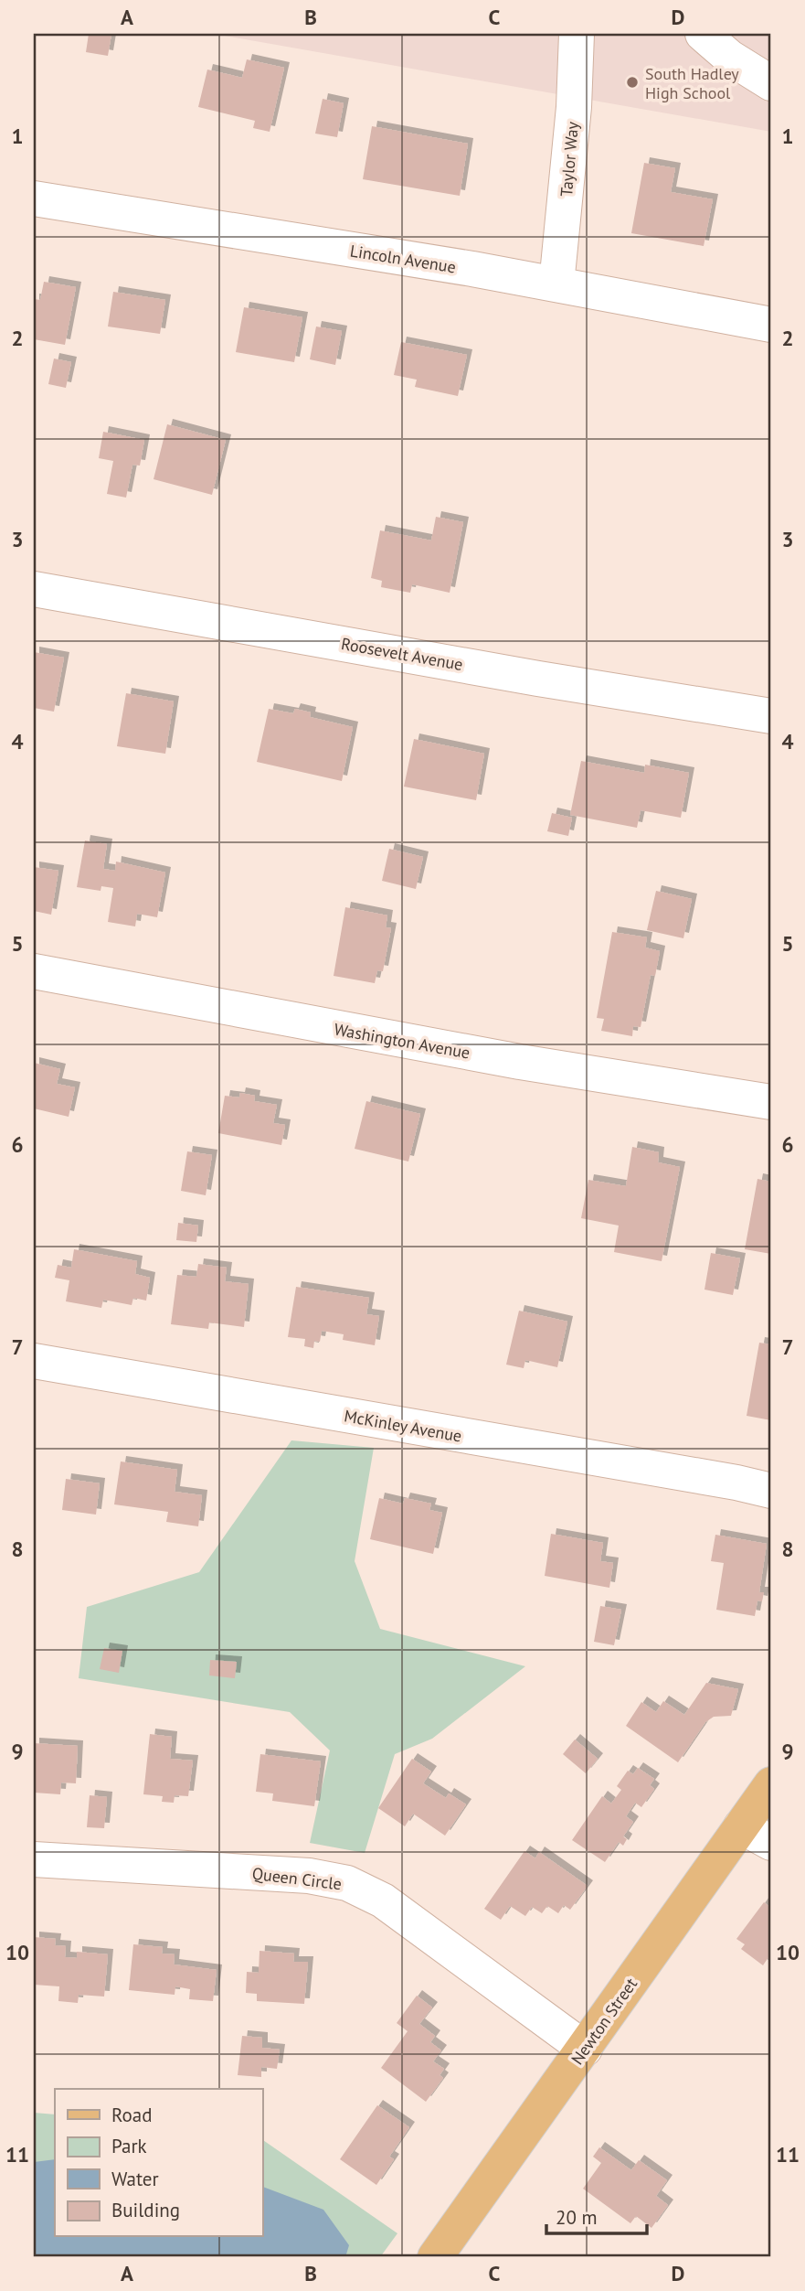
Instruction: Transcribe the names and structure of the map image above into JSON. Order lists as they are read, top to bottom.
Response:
{
  "streets": {
    "main road": ["Newton Street"],
    "street": [
      "Taylor Way",
      "Lincoln Avenue",
      "Roosevelt Avenue",
      "Washington Avenue",
      "McKinley Avenue",
      "Queen Circle"
    ]
  },
  "crossings": [
    ["Taylor Way", "Lincoln Avenue"],
    ["Queen Circle", "Newton Street"]
  ],
  "places": ["South Hadley High School"],
  "legend": [
    "Road",
    "Park",
    "Water",
    "Building"
  ],
  "scale_bar": "20 m",
  "grid": {
    "columns": [
      "A",
      "B",
      "C",
      "D"
    ],
    "rows": [
      "1",
      "2",
      "3",
      "4",
      "5",
      "6",
      "7",
      "8",
      "9",
      "10",
      "11"
    ]
  }
}
